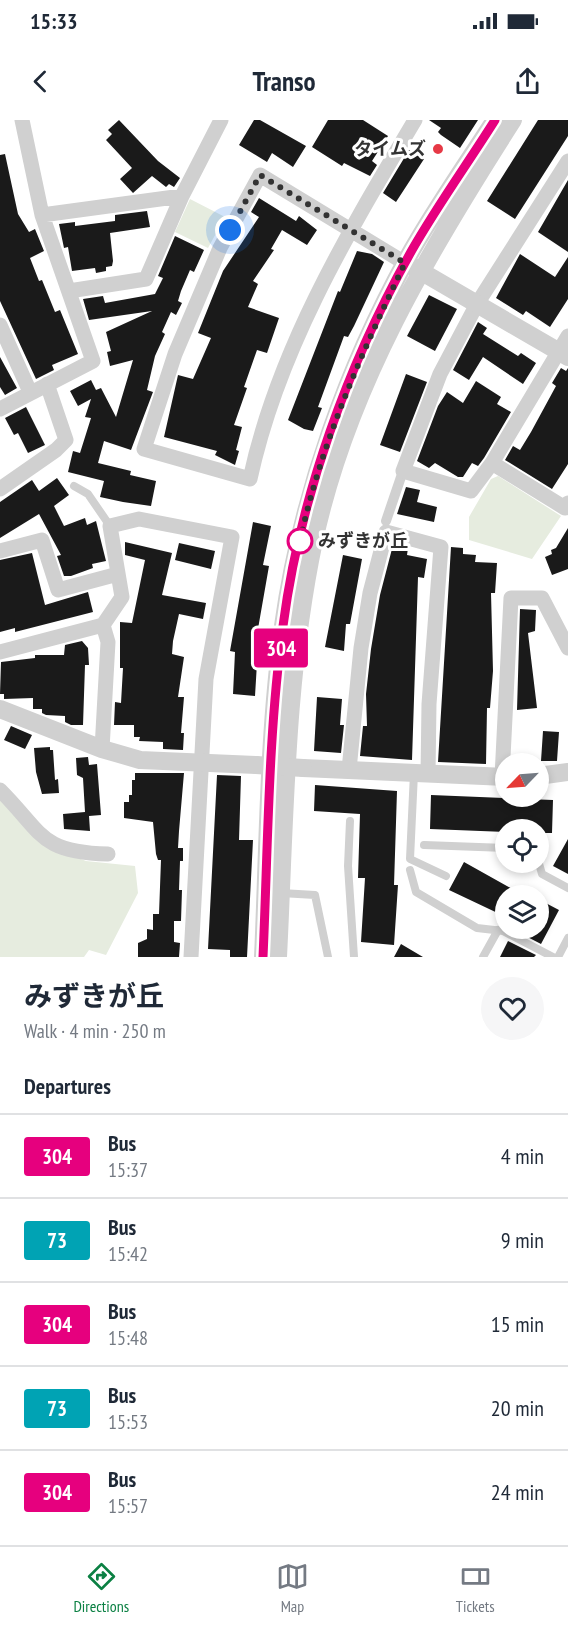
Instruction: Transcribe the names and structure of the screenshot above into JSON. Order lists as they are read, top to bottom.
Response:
{
  "places": ["タイムズ", "みずきが丘"],
  "lines": ["bus line 304"],
  "north": "bottom left",
  "page": {
    "status": "15:33",
    "header": "Transo",
    "on_map": "304",
    "heading": [
      ["みずきが丘", "Walk · 4 min · 250 m"],
      "Departures"
    ],
    "list": [
      {
        "mark": "304",
        "name": "Bus",
        "note": "15:37",
        "value": "4 min"
      },
      {
        "mark": "73",
        "name": "Bus",
        "note": "15:42",
        "value": "9 min"
      },
      {
        "mark": "304",
        "name": "Bus",
        "note": "15:48",
        "value": "15 min"
      },
      {
        "mark": "73",
        "name": "Bus",
        "note": "15:53",
        "value": "20 min"
      },
      {
        "mark": "304",
        "name": "Bus",
        "note": "15:57",
        "value": "24 min"
      }
    ],
    "tabs": ["Directions", "Map", "Tickets"]
  }
}
